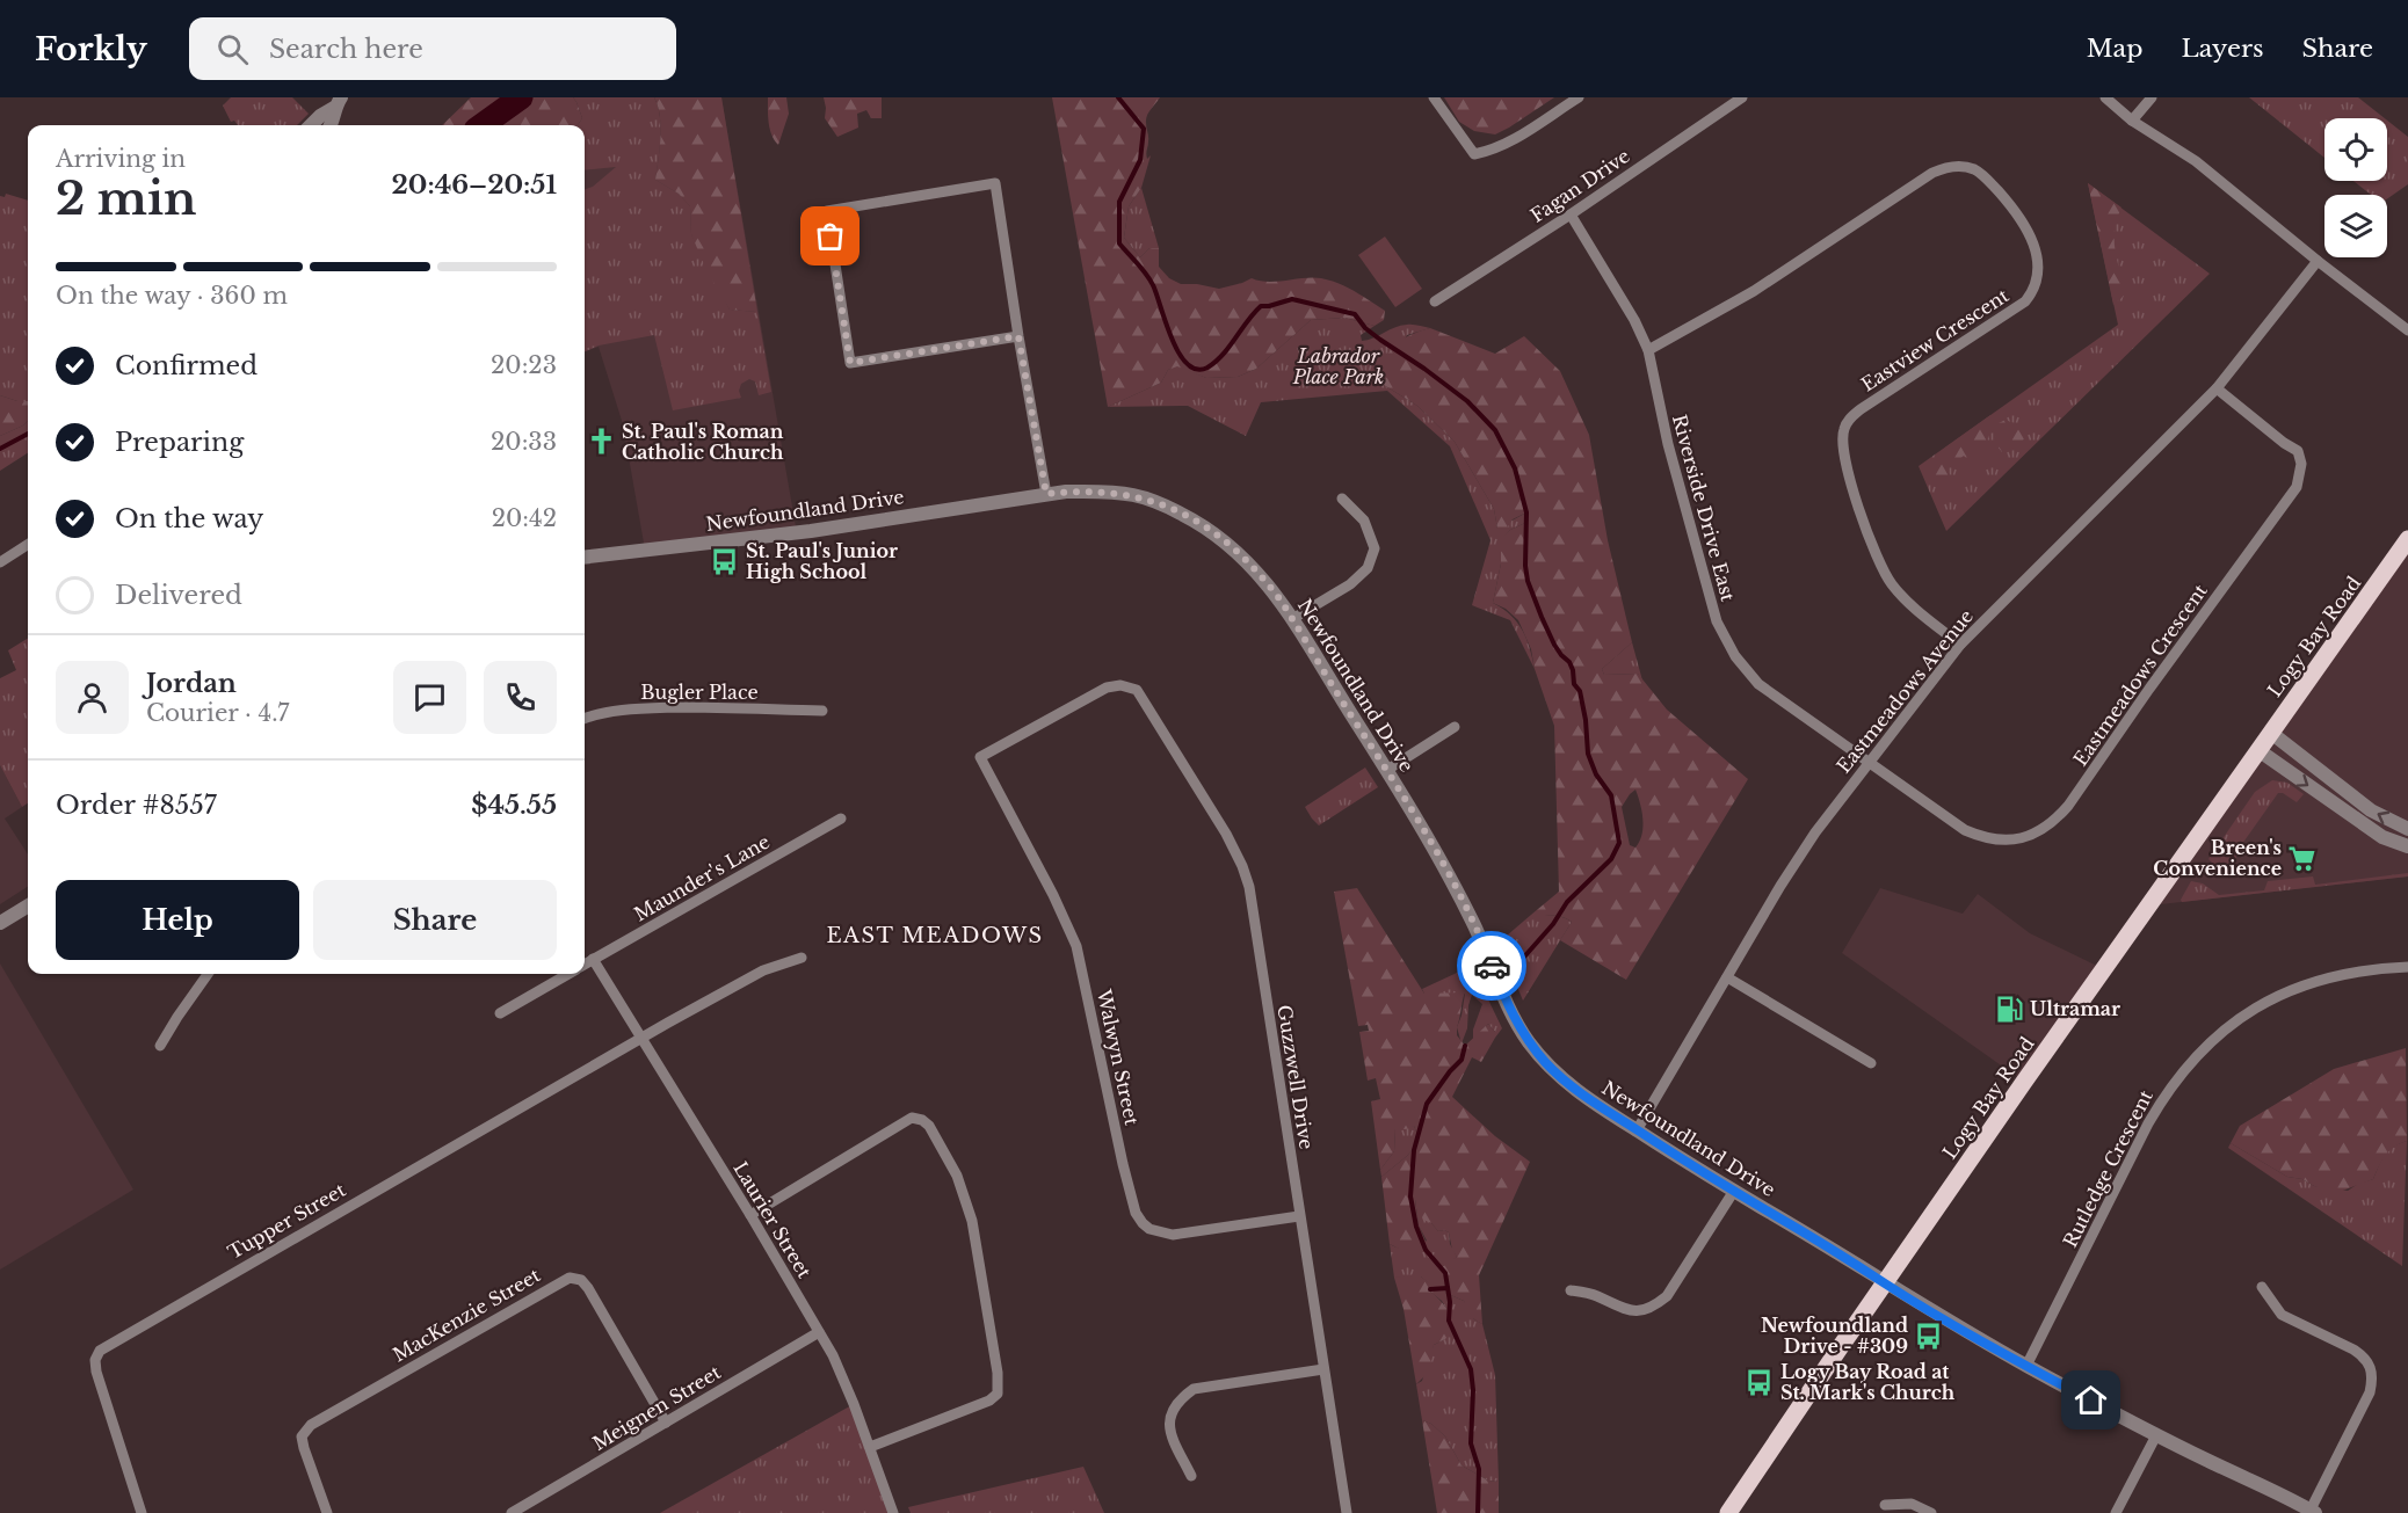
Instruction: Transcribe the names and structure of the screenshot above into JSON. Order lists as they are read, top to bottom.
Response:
{
  "streets": {
    "main road": ["Logy Bay Road"],
    "street": [
      "Fagan Drive",
      "Eastview Crescent",
      "Riverside Drive East",
      "Newfoundland Drive",
      "Eastmeadows Crescent",
      "Eastmeadows Avenue",
      "Bugler Place",
      "Maunder's Lane",
      "Walwyn Street",
      "Guzzwell Drive",
      "Rutledge Crescent",
      "Laurier Street",
      "Tupper Street",
      "MacKenzie Street",
      "Meignen Street"
    ]
  },
  "crossings": [
    ["Fagan Drive", "Riverside Drive East"],
    ["Eastview Crescent", "Riverside Drive East"],
    ["Eastview Crescent", "Eastmeadows Avenue"],
    ["Riverside Drive East", "Eastmeadows Crescent"],
    ["Riverside Drive East", "Eastmeadows Avenue"],
    ["Newfoundland Drive", "Logy Bay Road"],
    ["Newfoundland Drive", "Eastmeadows Avenue"],
    ["Newfoundland Drive", "Rutledge Crescent"],
    ["Eastmeadows Crescent", "Eastmeadows Avenue"],
    ["Maunder's Lane", "Laurier Street"],
    ["Walwyn Street", "Guzzwell Drive"],
    ["Laurier Street", "Tupper Street"],
    ["Laurier Street", "Meignen Street"],
    ["MacKenzie Street", "Meignen Street"]
  ],
  "districts": ["EAST MEADOWS"],
  "parks": ["Labrador Place Park"],
  "places": {
    "church": ["St. Paul's Roman Catholic Church"],
    "bus stop": ["St. Paul's Junior High School", "Newfoundland Drive - #309", "Logy Bay Road at St. Mark's Church"],
    "supermarket": ["Breen's Convenience"],
    "fuel station": ["Ultramar"]
  },
  "page": {
    "header": "Forkly",
    "search": "Search here",
    "nav": ["Map", "Layers", "Share"],
    "heading": ["2 min", "Arriving in", "20:46–20:51"],
    "panel": [
      "Jordan",
      "Courier · 4.7",
      "Order #8557",
      "$45.55"
    ],
    "bar": "On the way · 360 m",
    "list": [
      ["Confirmed", "20:23"],
      ["Preparing", "20:33"],
      ["On the way", "20:42"],
      "Delivered"
    ],
    "buttons": ["Help", "Share"]
  }
}
